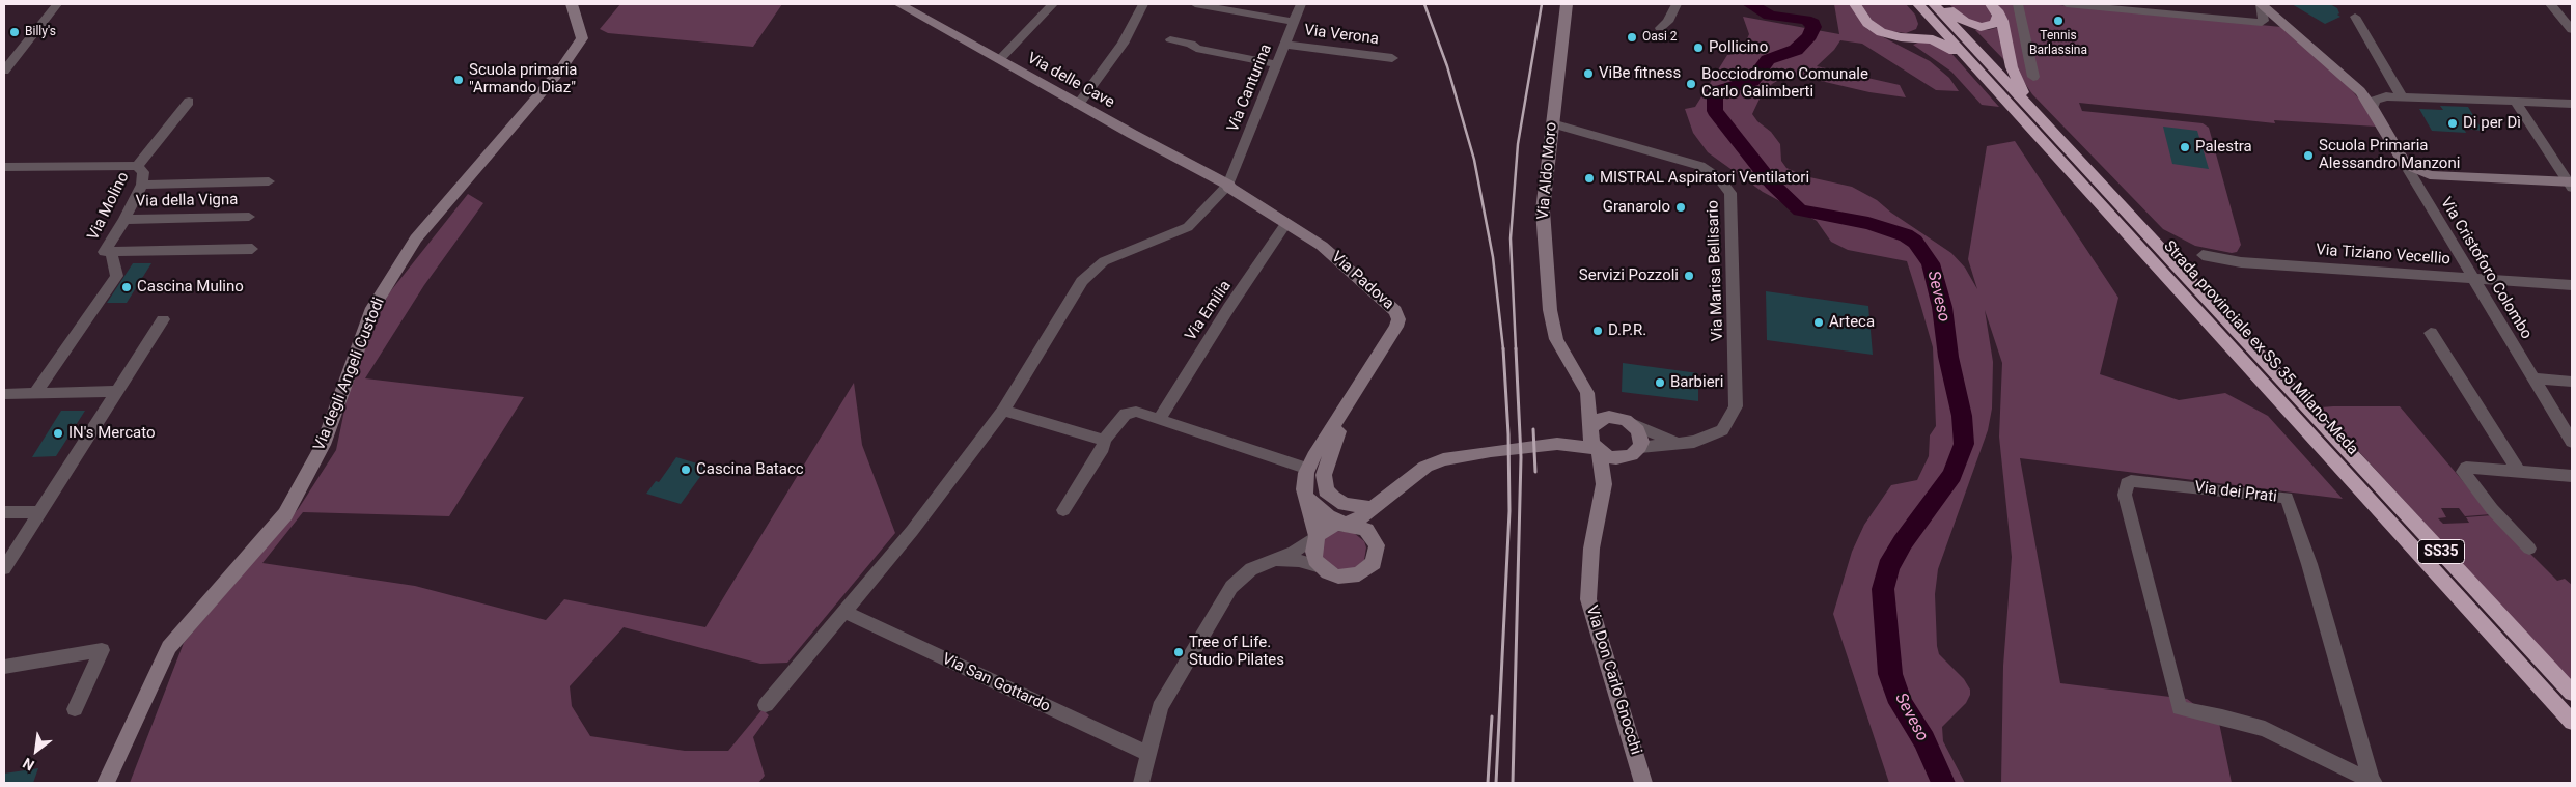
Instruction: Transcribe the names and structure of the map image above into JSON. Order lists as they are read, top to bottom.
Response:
{
  "streets": {
    "highway": ["Strada provinciale ex SS 35 Milano-Meda", "SS35"],
    "street": [
      "Via Verona",
      "Via delle Cave",
      "Via Canturina",
      "Via Aldo Moro",
      "Via della Vigna",
      "Via Molino",
      "Via Tiziano Vecellio",
      "Via Cristoforo Colombo",
      "Via Marisa Bellisario",
      "Via Padova",
      "Via Emilia",
      "Via degli Angeli Custodi",
      "Via dei Prati",
      "Via Don Carlo Gnocchi",
      "Via San Gottardo"
    ]
  },
  "crossings": [
    ["Via Verona", "Via Canturina"],
    ["Via delle Cave", "Via Canturina"],
    ["Via delle Cave", "Via Padova"],
    ["Via Canturina", "Via Padova"],
    ["Via Aldo Moro", "Via Marisa Bellisario"],
    ["Via della Vigna", "Via Molino"],
    ["Via Tiziano Vecellio", "Via Cristoforo Colombo"],
    ["Via Padova", "Via Emilia"]
  ],
  "water": ["Seveso"],
  "places": [
    "Tennis Barlassina",
    "Billy's",
    "Oasi 2",
    "Pollicino",
    "ViBe fitness",
    "Scuola primaria \"Armando Diaz\"",
    "Bocciodromo Comunale Carlo Galimberti",
    "Di per Dì",
    "Palestra",
    "Scuola Primaria Alessandro Manzoni",
    "MISTRAL Aspiratori Ventilatori",
    "Granarolo",
    "Servizi Pozzoli",
    "Cascina Mulino",
    "Arteca",
    "D.P.R.",
    "Barbieri",
    "IN's Mercato",
    "Cascina Batacc",
    "Tree of Life. Studio Pilates"
  ],
  "north": "bottom left"
}
